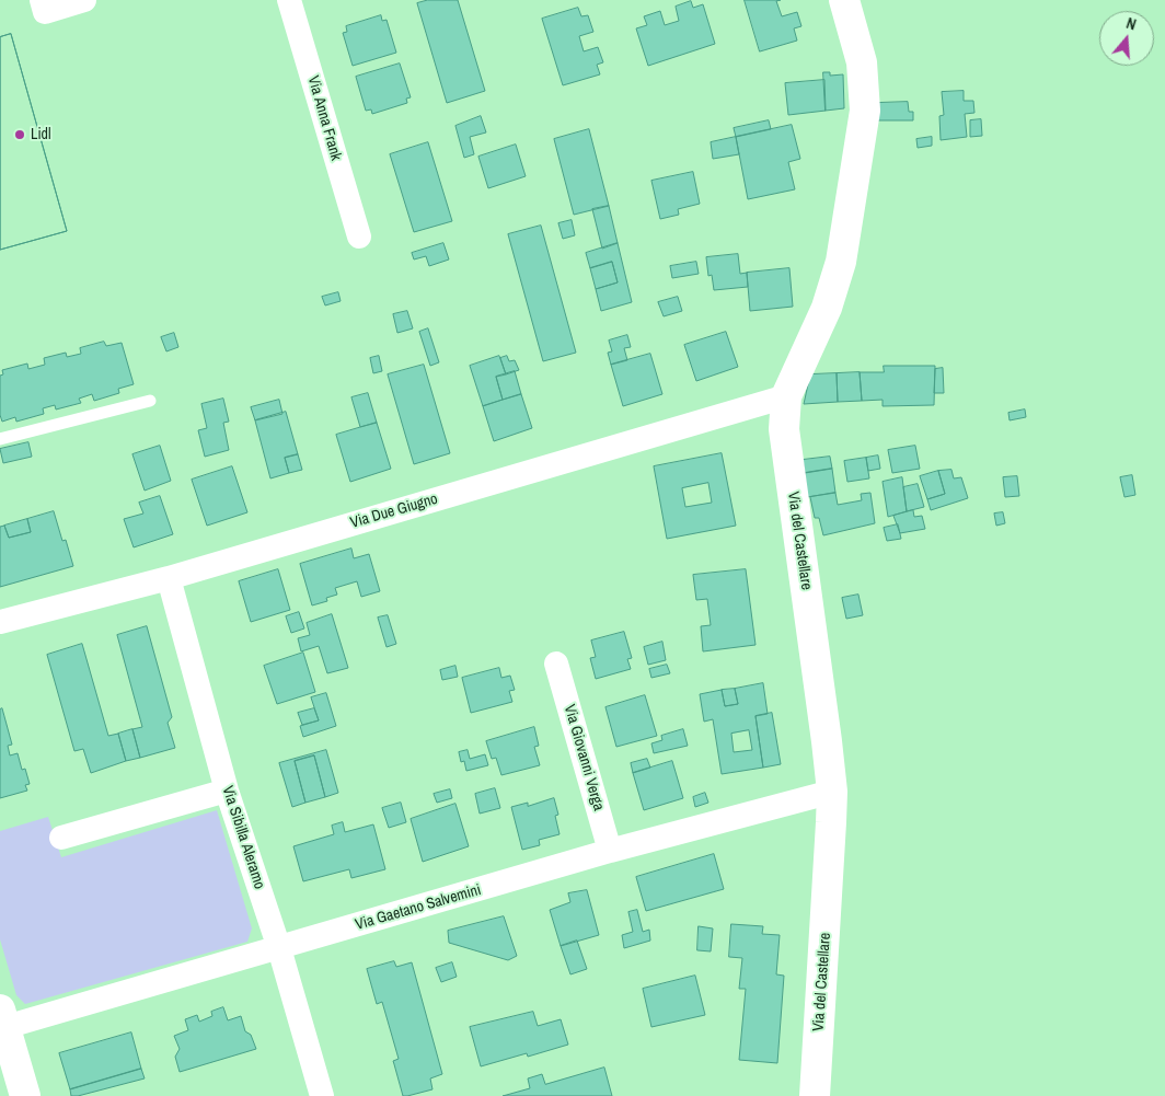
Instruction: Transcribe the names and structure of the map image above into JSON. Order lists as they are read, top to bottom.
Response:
{
  "streets": {
    "street": [
      "Via Anna Frank",
      "Via Due Giugno",
      "Via del Castellare",
      "Via Giovanni Verga",
      "Via Sibilla Aleramo",
      "Via Gaetano Salvemini"
    ]
  },
  "crossings": [
    ["Via Due Giugno", "Via del Castellare"],
    ["Via Due Giugno", "Via Sibilla Aleramo"],
    ["Via del Castellare", "Via Gaetano Salvemini"],
    ["Via Giovanni Verga", "Via Gaetano Salvemini"],
    ["Via Sibilla Aleramo", "Via Gaetano Salvemini"]
  ],
  "places": ["Lidl"],
  "north": "top"
}
